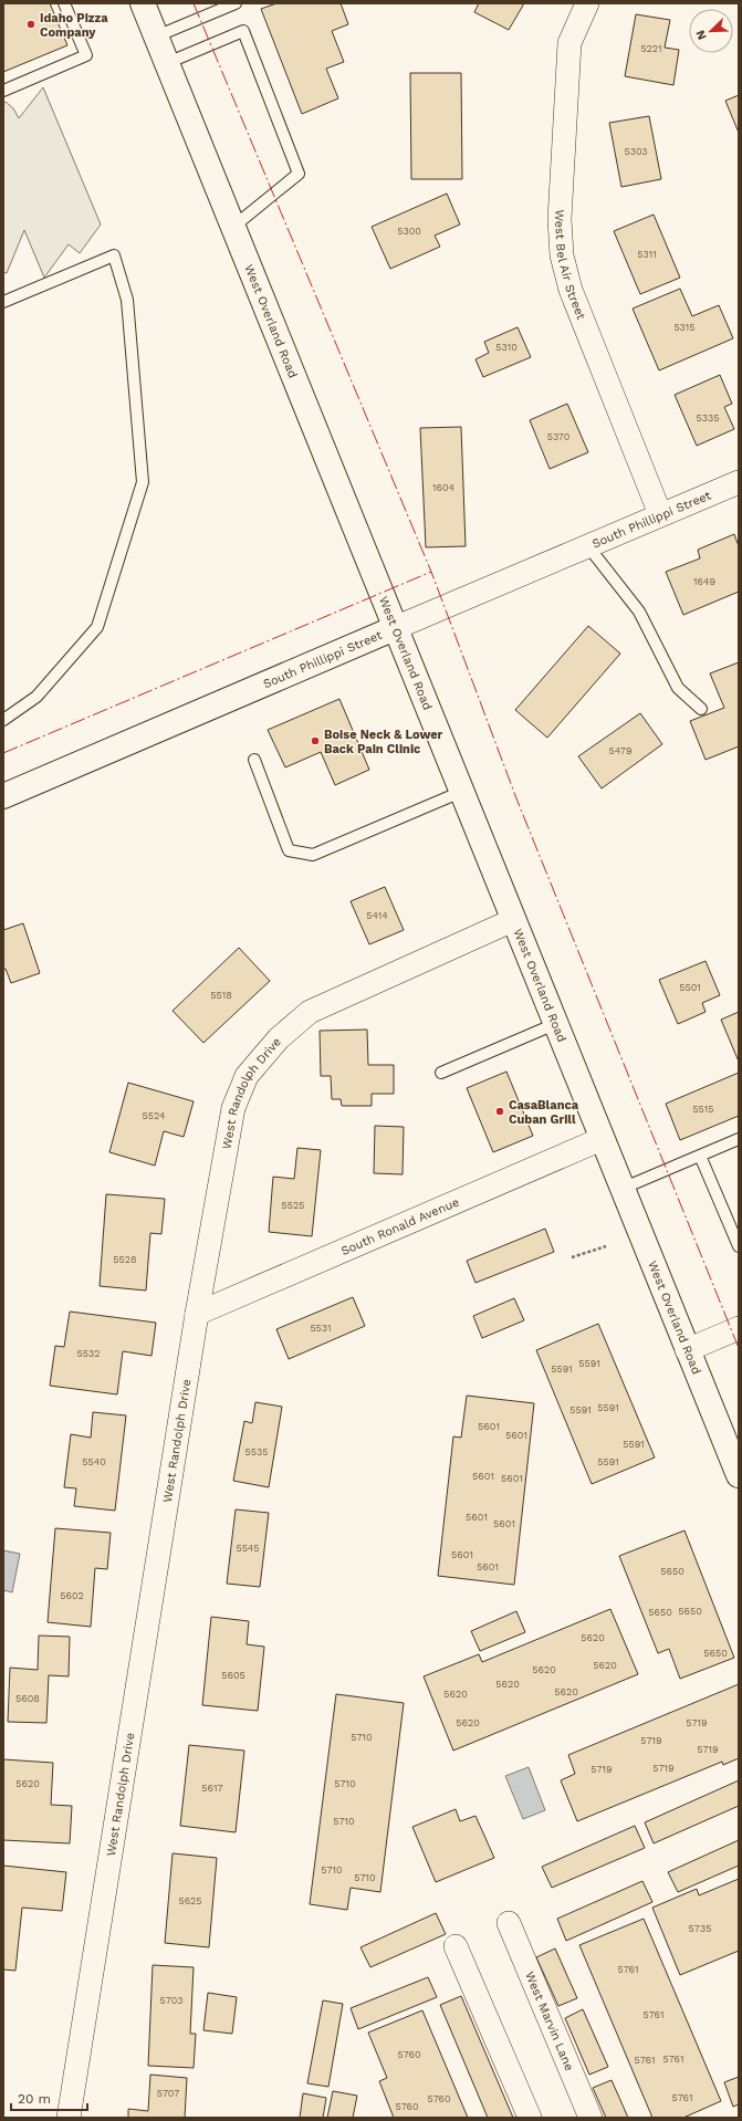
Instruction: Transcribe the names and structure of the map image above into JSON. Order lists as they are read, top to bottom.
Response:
{
  "streets": {
    "main road": ["West Overland Road", "South Phillippi Street"],
    "street": [
      "West Bel Air Street",
      "West Randolph Drive",
      "South Ronald Avenue",
      "West Marvin Lane"
    ]
  },
  "crossings": [
    ["West Bel Air Street", "South Phillippi Street"],
    ["West Overland Road", "South Phillippi Street"],
    ["West Overland Road", "West Randolph Drive"],
    ["West Overland Road", "South Ronald Avenue"],
    ["West Randolph Drive", "South Ronald Avenue"]
  ],
  "places": ["Idaho Pizza Company", "Boise Neck & Lower Back Pain Clinic", "CasaBlanca Cuban Grill"],
  "house_numbers": [
    "5221",
    "5303",
    "5300",
    "5311",
    "5315",
    "5310",
    "5335",
    "5370",
    "1604",
    "1649",
    "5479",
    "5414",
    "5501",
    "5518",
    "5515",
    "5524",
    "5525",
    "5528",
    "5531",
    "5532",
    "5591",
    "5591",
    "5591",
    "5591",
    "5601",
    "5601",
    "5591",
    "5535",
    "5540",
    "5591",
    "5601",
    "5601",
    "5601",
    "5601",
    "5545",
    "5601",
    "5601",
    "5650",
    "5602",
    "5650",
    "5650",
    "5620",
    "5650",
    "5620",
    "5620",
    "5605",
    "5620",
    "5620",
    "5620",
    "5608",
    "5620",
    "5719",
    "5710",
    "5719",
    "5719",
    "5719",
    "5719",
    "5620",
    "5710",
    "5617",
    "5710",
    "5710",
    "5710",
    "5625",
    "5735",
    "5761",
    "5703",
    "5761",
    "5760",
    "5761",
    "5761",
    "5707",
    "5761",
    "5760",
    "5760"
  ],
  "scale_bar": "20 m",
  "north": "bottom left"
}
